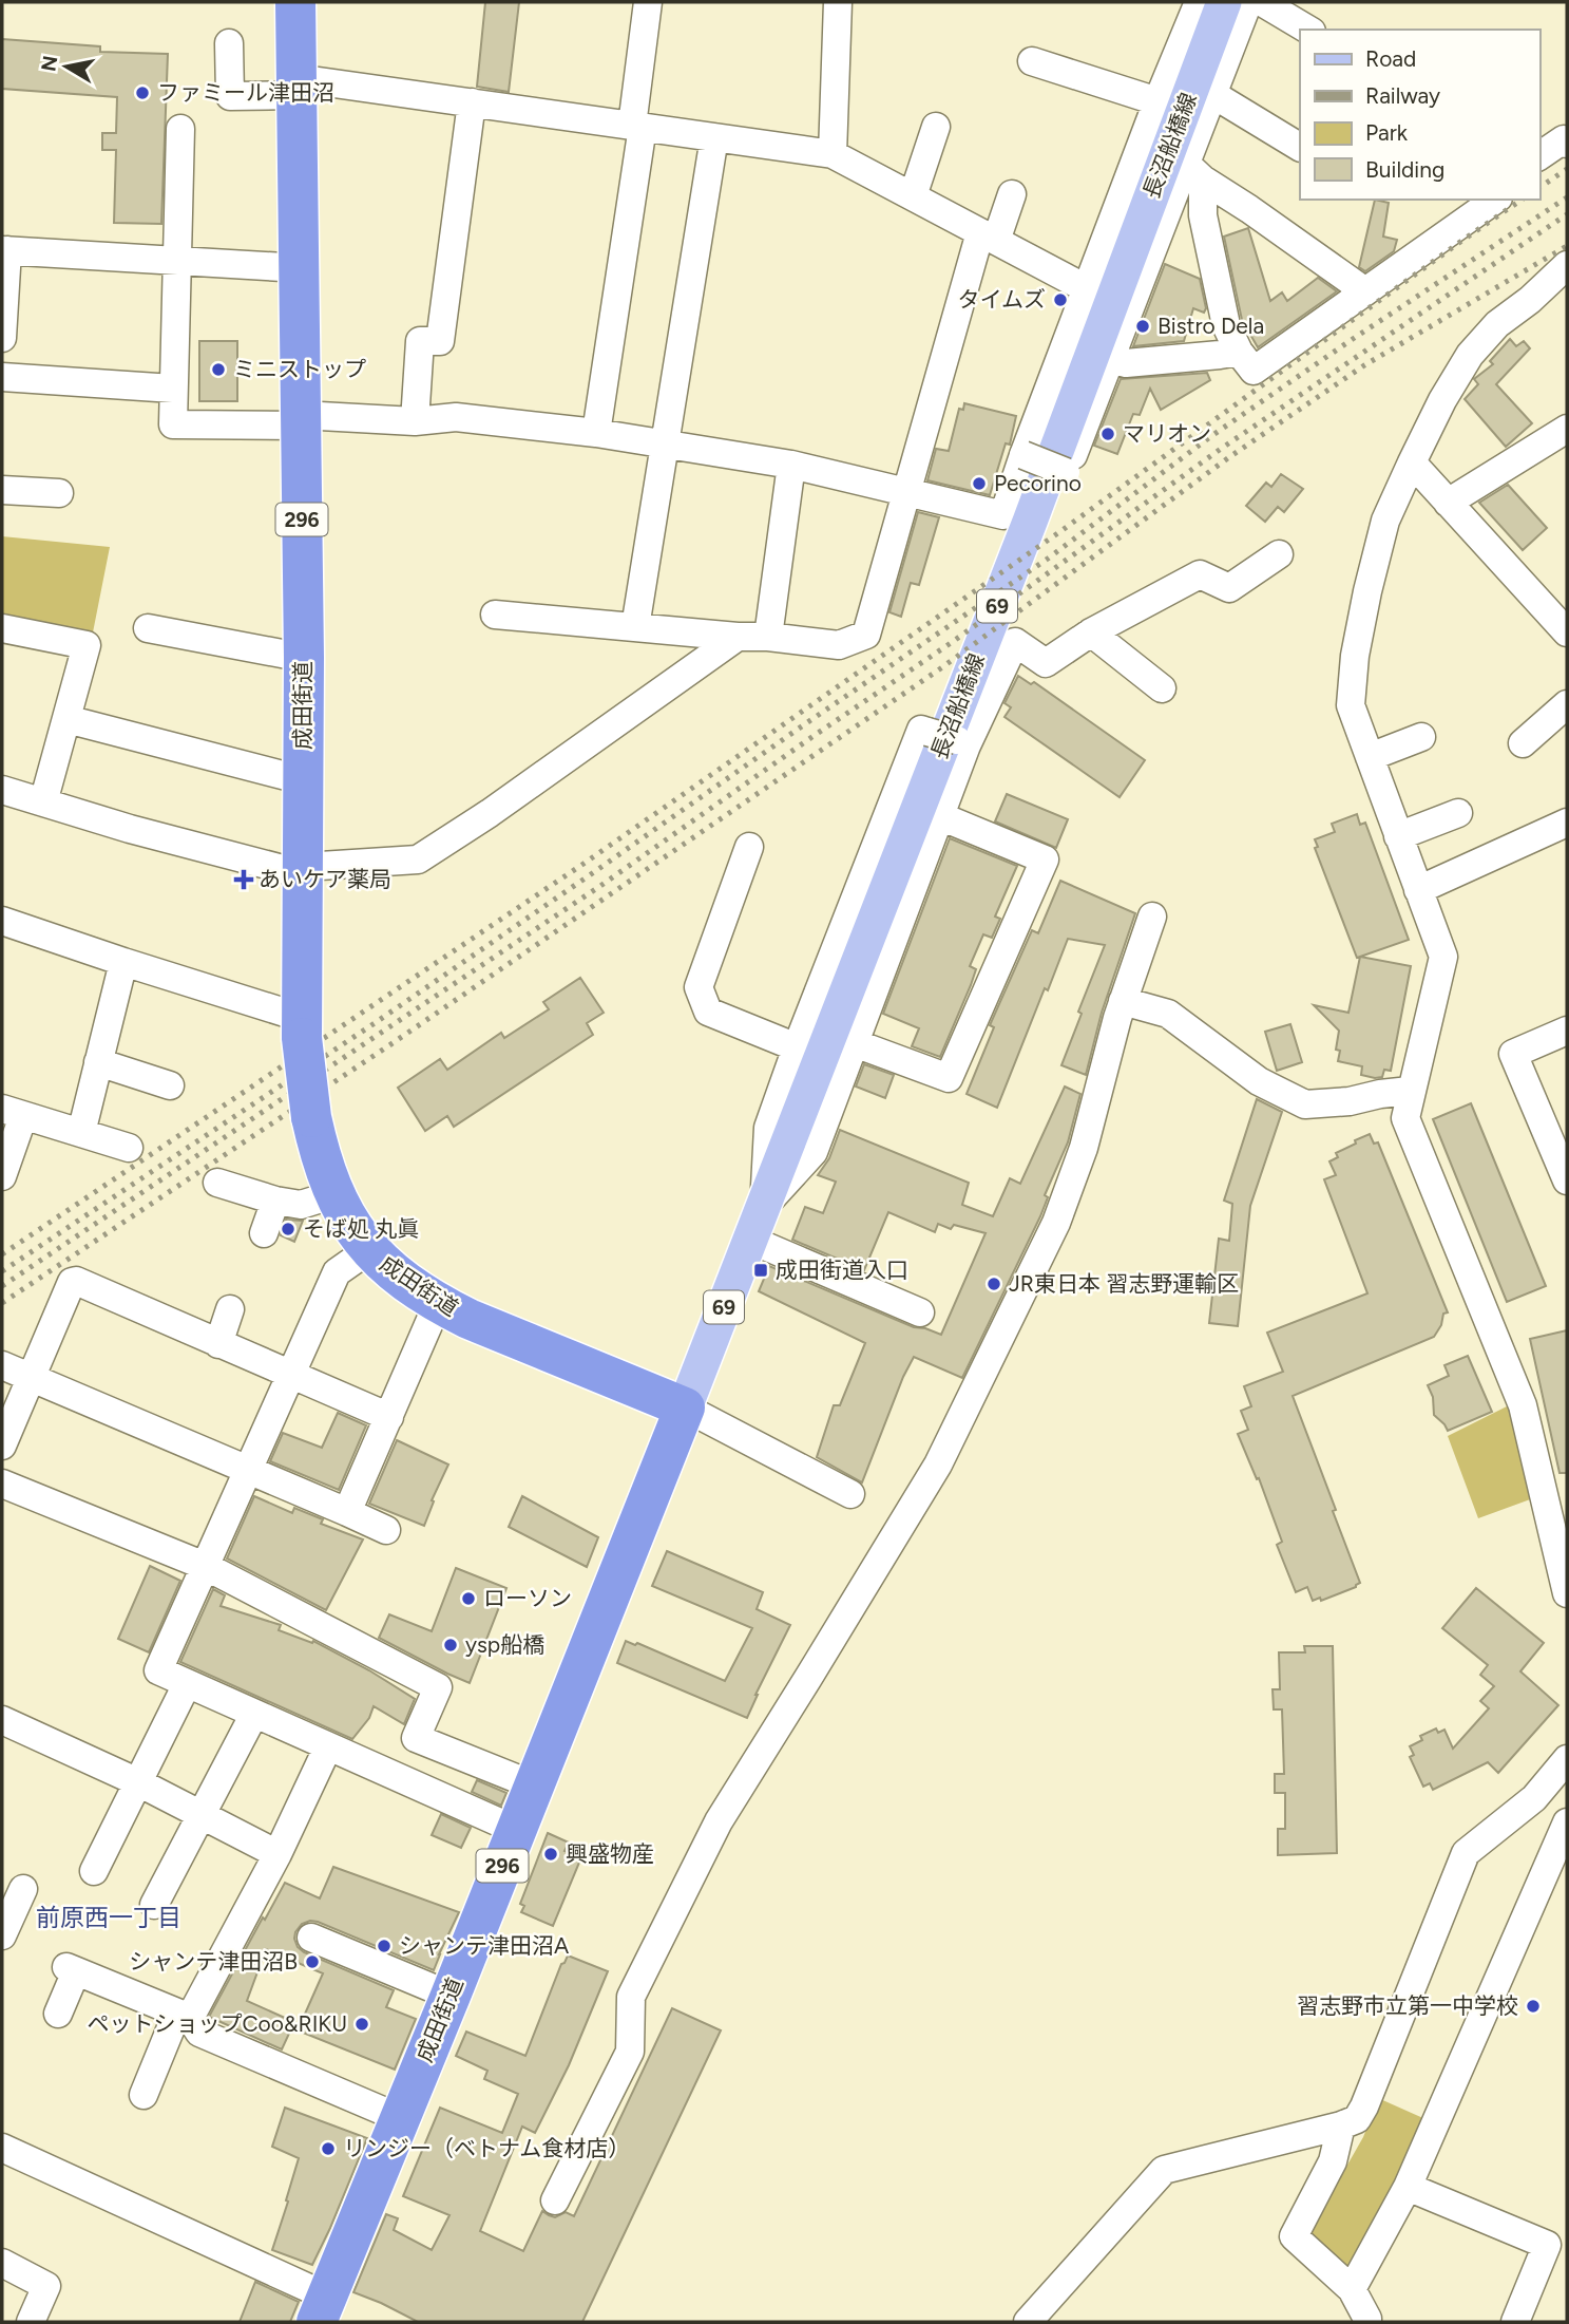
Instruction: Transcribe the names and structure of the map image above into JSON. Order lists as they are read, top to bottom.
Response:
{
  "streets": {
    "highway": ["296", "成田街道"],
    "main road": ["長沼船橋線", "69"]
  },
  "crossings": [
    ["長沼船橋線", "成田街道"]
  ],
  "districts": ["前原西一丁目"],
  "places": {
    "other": [
      "ファミール津田沼",
      "タイムズ",
      "Bistro Dela",
      "ミニストップ",
      "マリオン",
      "Pecorino",
      "そば処 丸眞",
      "JR東日本 習志野運輸区",
      "ローソン",
      "ysp船橋",
      "興盛物産",
      "シャンテ津田沼A",
      "シャンテ津田沼B",
      "習志野市立第一中学校",
      "ペットショップCoo&RIKU",
      "リンジー（ベトナム食材店）"
    ],
    "health": ["あいケア薬局"],
    "transit": ["成田街道入口"]
  },
  "legend": [
    "Road",
    "Railway",
    "Park",
    "Building"
  ],
  "north": "left"
}
